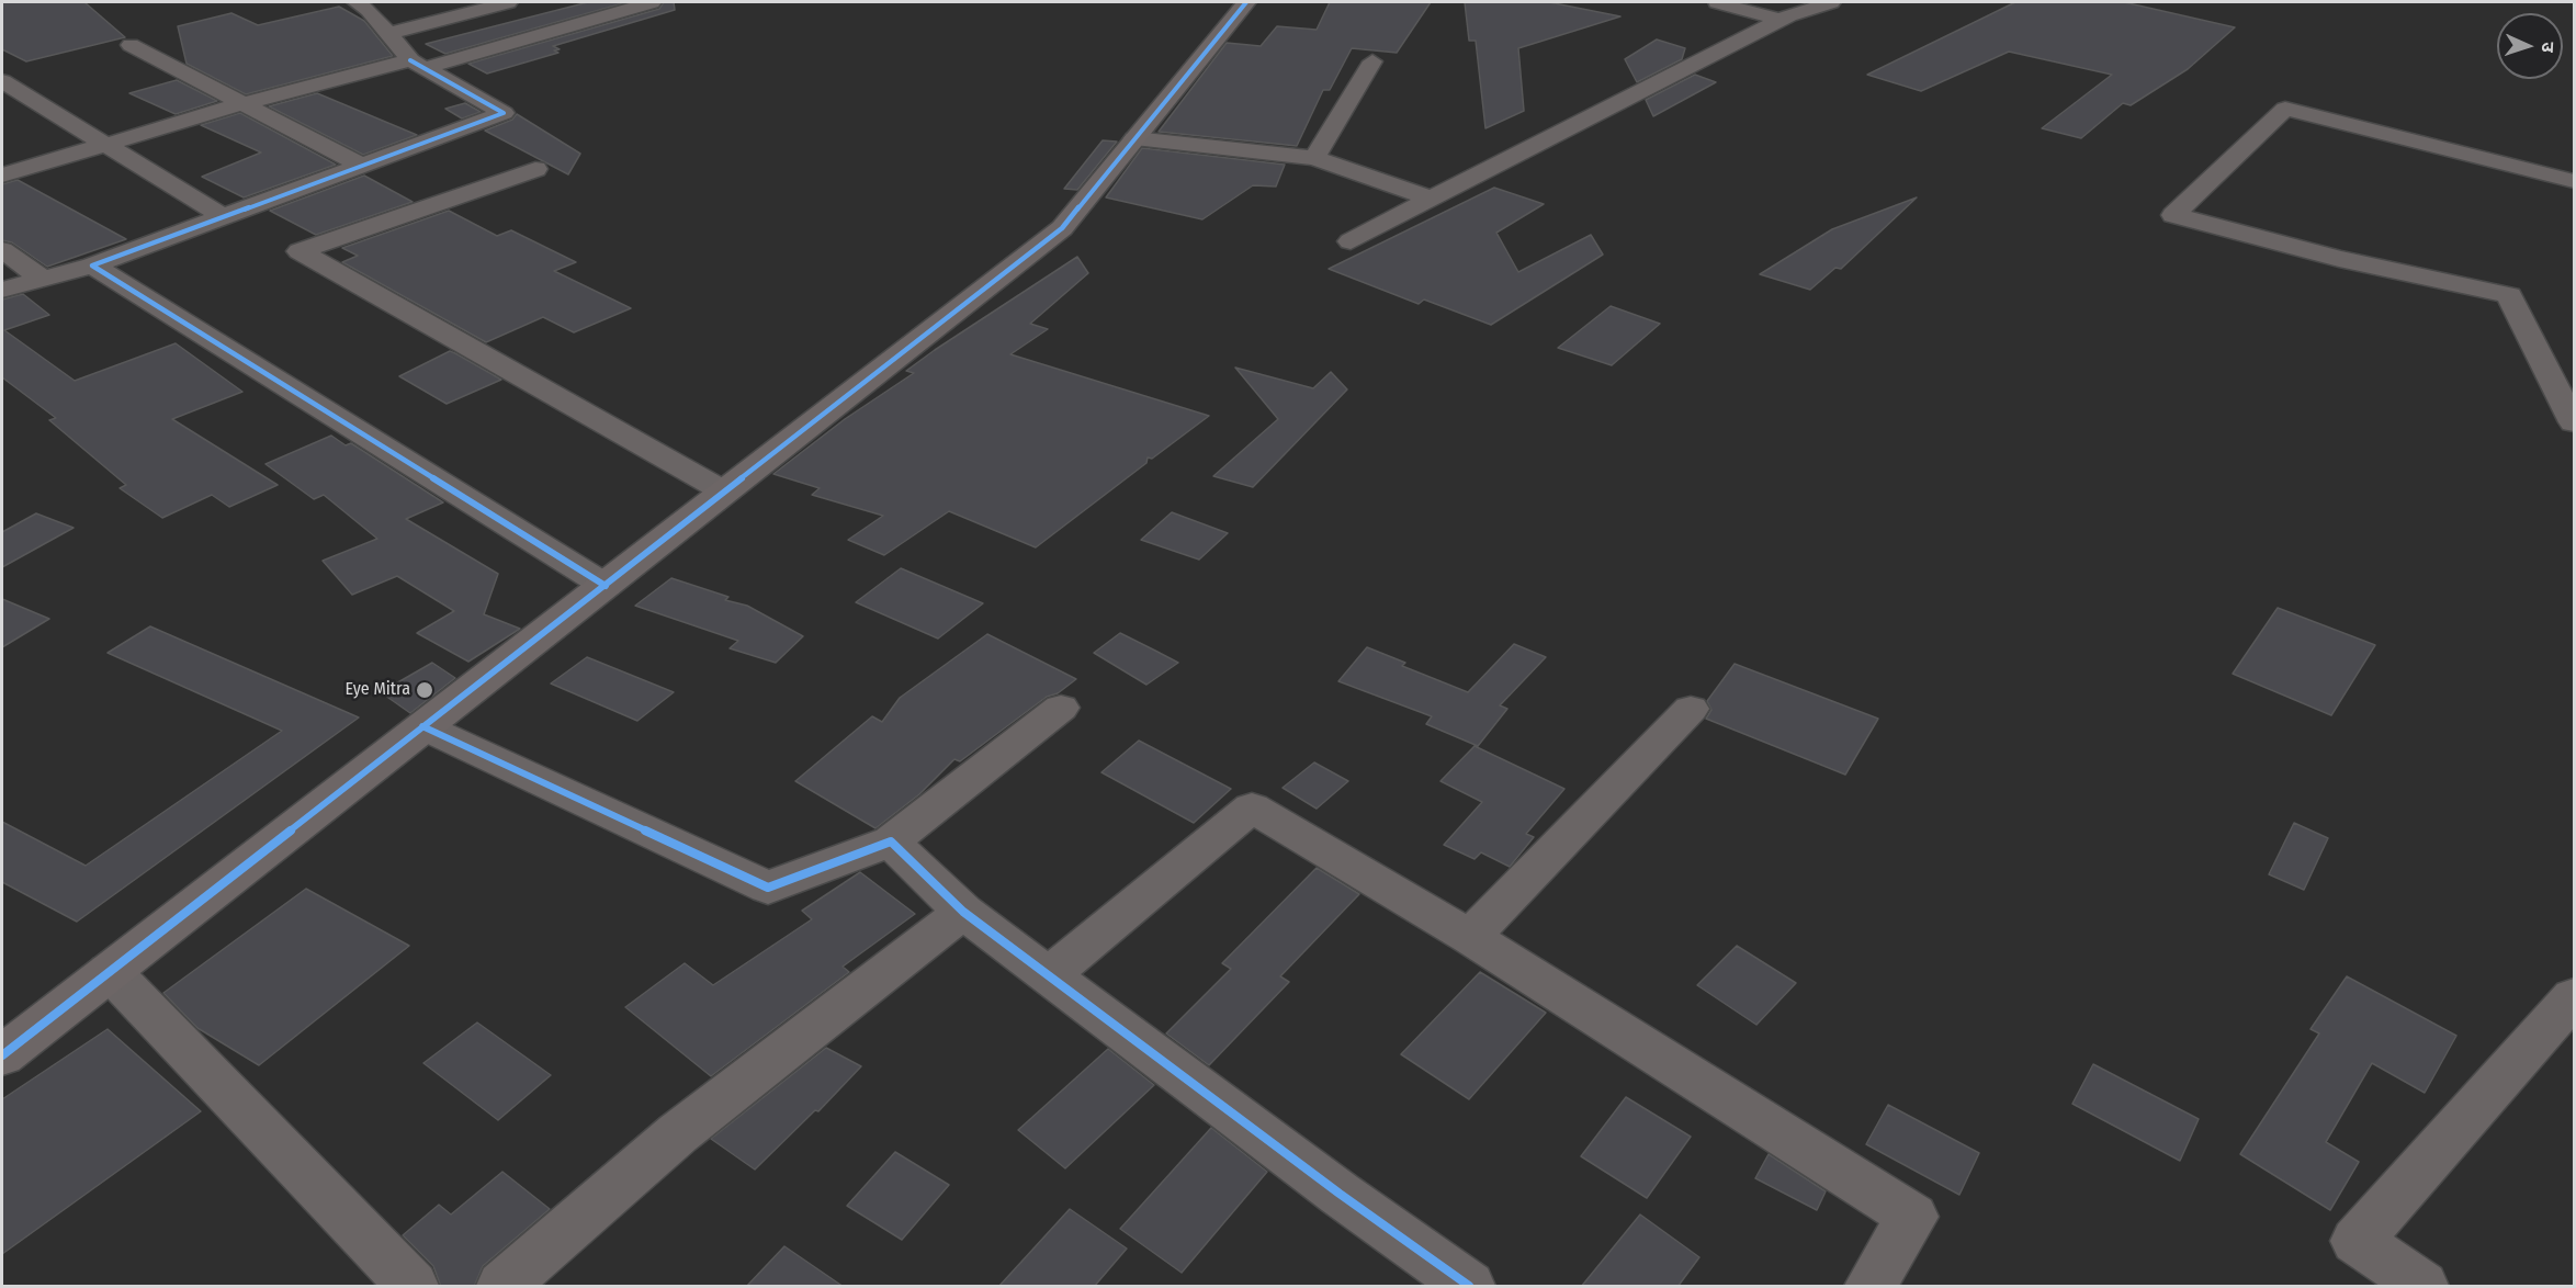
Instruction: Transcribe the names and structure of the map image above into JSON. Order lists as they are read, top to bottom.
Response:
{
  "places": ["Eye Mitra"],
  "north": "right"
}
